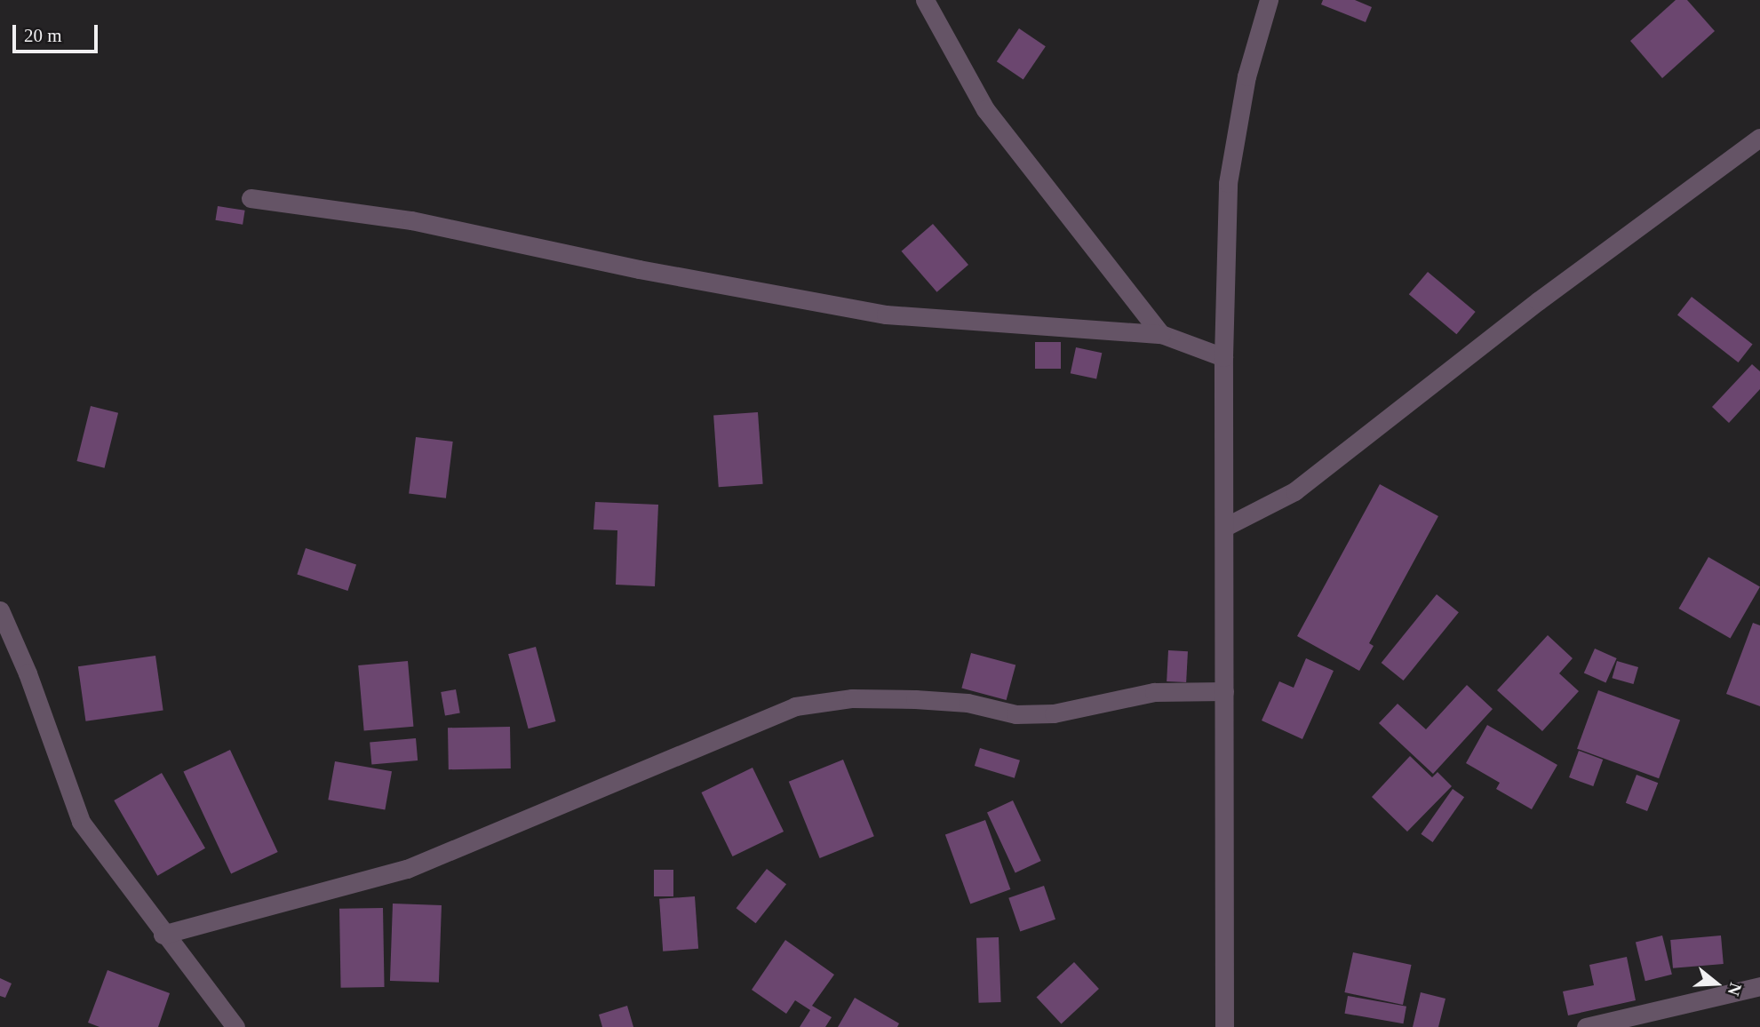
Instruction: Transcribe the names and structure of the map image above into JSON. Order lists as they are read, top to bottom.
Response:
{
  "scale_bar": "20 m",
  "north": "right"
}
